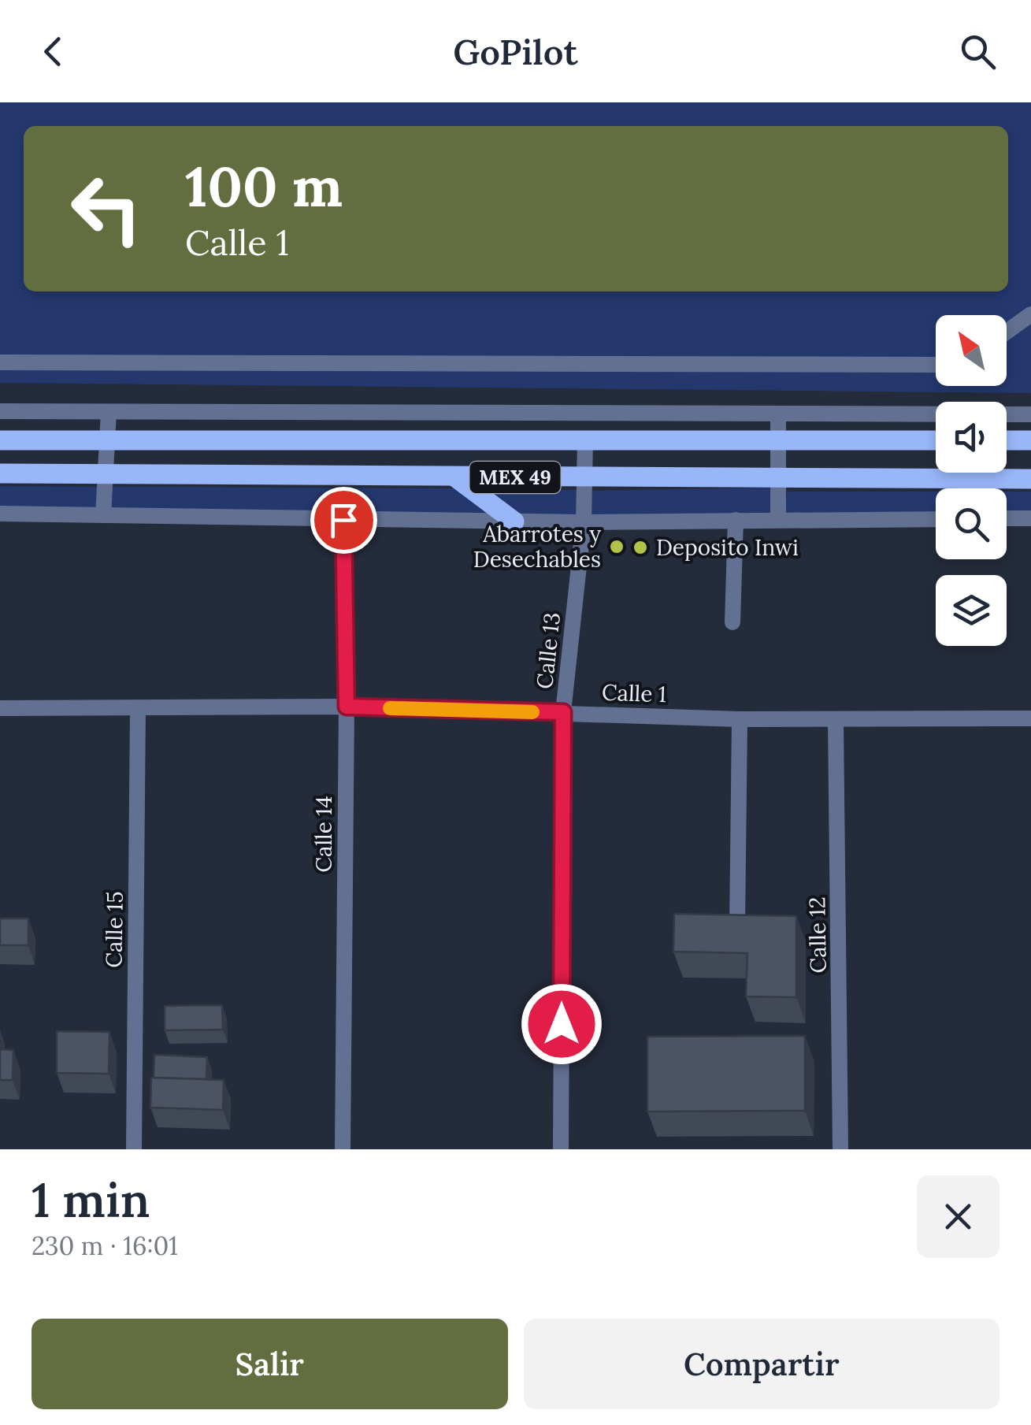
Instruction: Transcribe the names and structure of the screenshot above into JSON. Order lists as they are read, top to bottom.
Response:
{
  "streets": {
    "main road": ["MEX 49"],
    "street": [
      "Calle 13",
      "Calle 1",
      "Calle 14",
      "Calle 15",
      "Calle 12"
    ]
  },
  "crossings": [
    ["MEX 49", "Calle 13"],
    ["Calle 13", "Calle 1"],
    ["Calle 1", "Calle 14"],
    ["Calle 1", "Calle 15"],
    ["Calle 1", "Calle 12"]
  ],
  "places": ["Abarrotes y Desechables", "Deposito Inwi"],
  "north": "top left",
  "page": {
    "header": "GoPilot",
    "turn": ["100 m", "Calle 1"],
    "heading": ["1 min", "230 m · 16:01"],
    "buttons": ["Salir", "Compartir"]
  }
}
